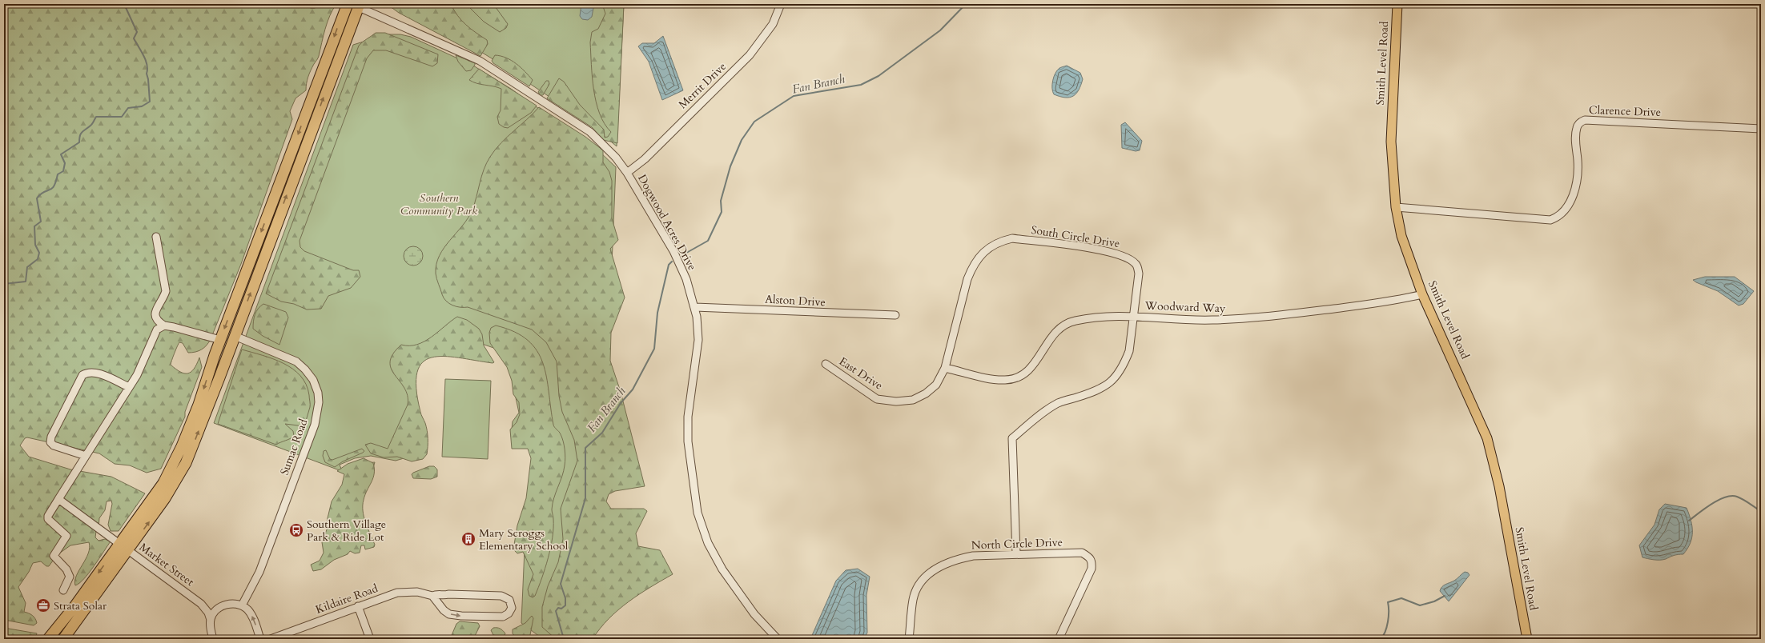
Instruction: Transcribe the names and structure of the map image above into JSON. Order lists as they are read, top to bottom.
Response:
{
  "streets": {
    "main road": ["Smith Level Road"],
    "street": [
      "Merrit Drive",
      "Clarence Drive",
      "Dogwood Acres Drive",
      "South Circle Drive",
      "Alston Drive",
      "Woodward Way",
      "East Drive",
      "Sumac Road",
      "North Circle Drive",
      "Market Street",
      "Kildaire Road"
    ]
  },
  "crossings": [
    ["Smith Level Road", "Clarence Drive"],
    ["Smith Level Road", "Woodward Way"],
    ["Merrit Drive", "Dogwood Acres Drive"],
    ["Dogwood Acres Drive", "Alston Drive"],
    ["South Circle Drive", "Woodward Way"],
    ["South Circle Drive", "East Drive"],
    ["Woodward Way", "North Circle Drive"],
    ["Sumac Road", "Market Street"]
  ],
  "water": ["Fan Branch"],
  "parks": ["Southern Community Park"],
  "places": {
    "bus stop": ["Southern Village Park & Ride Lot"],
    "building": ["Mary Scroggs Elementary School"],
    "office": ["Strata Solar"]
  }
}
